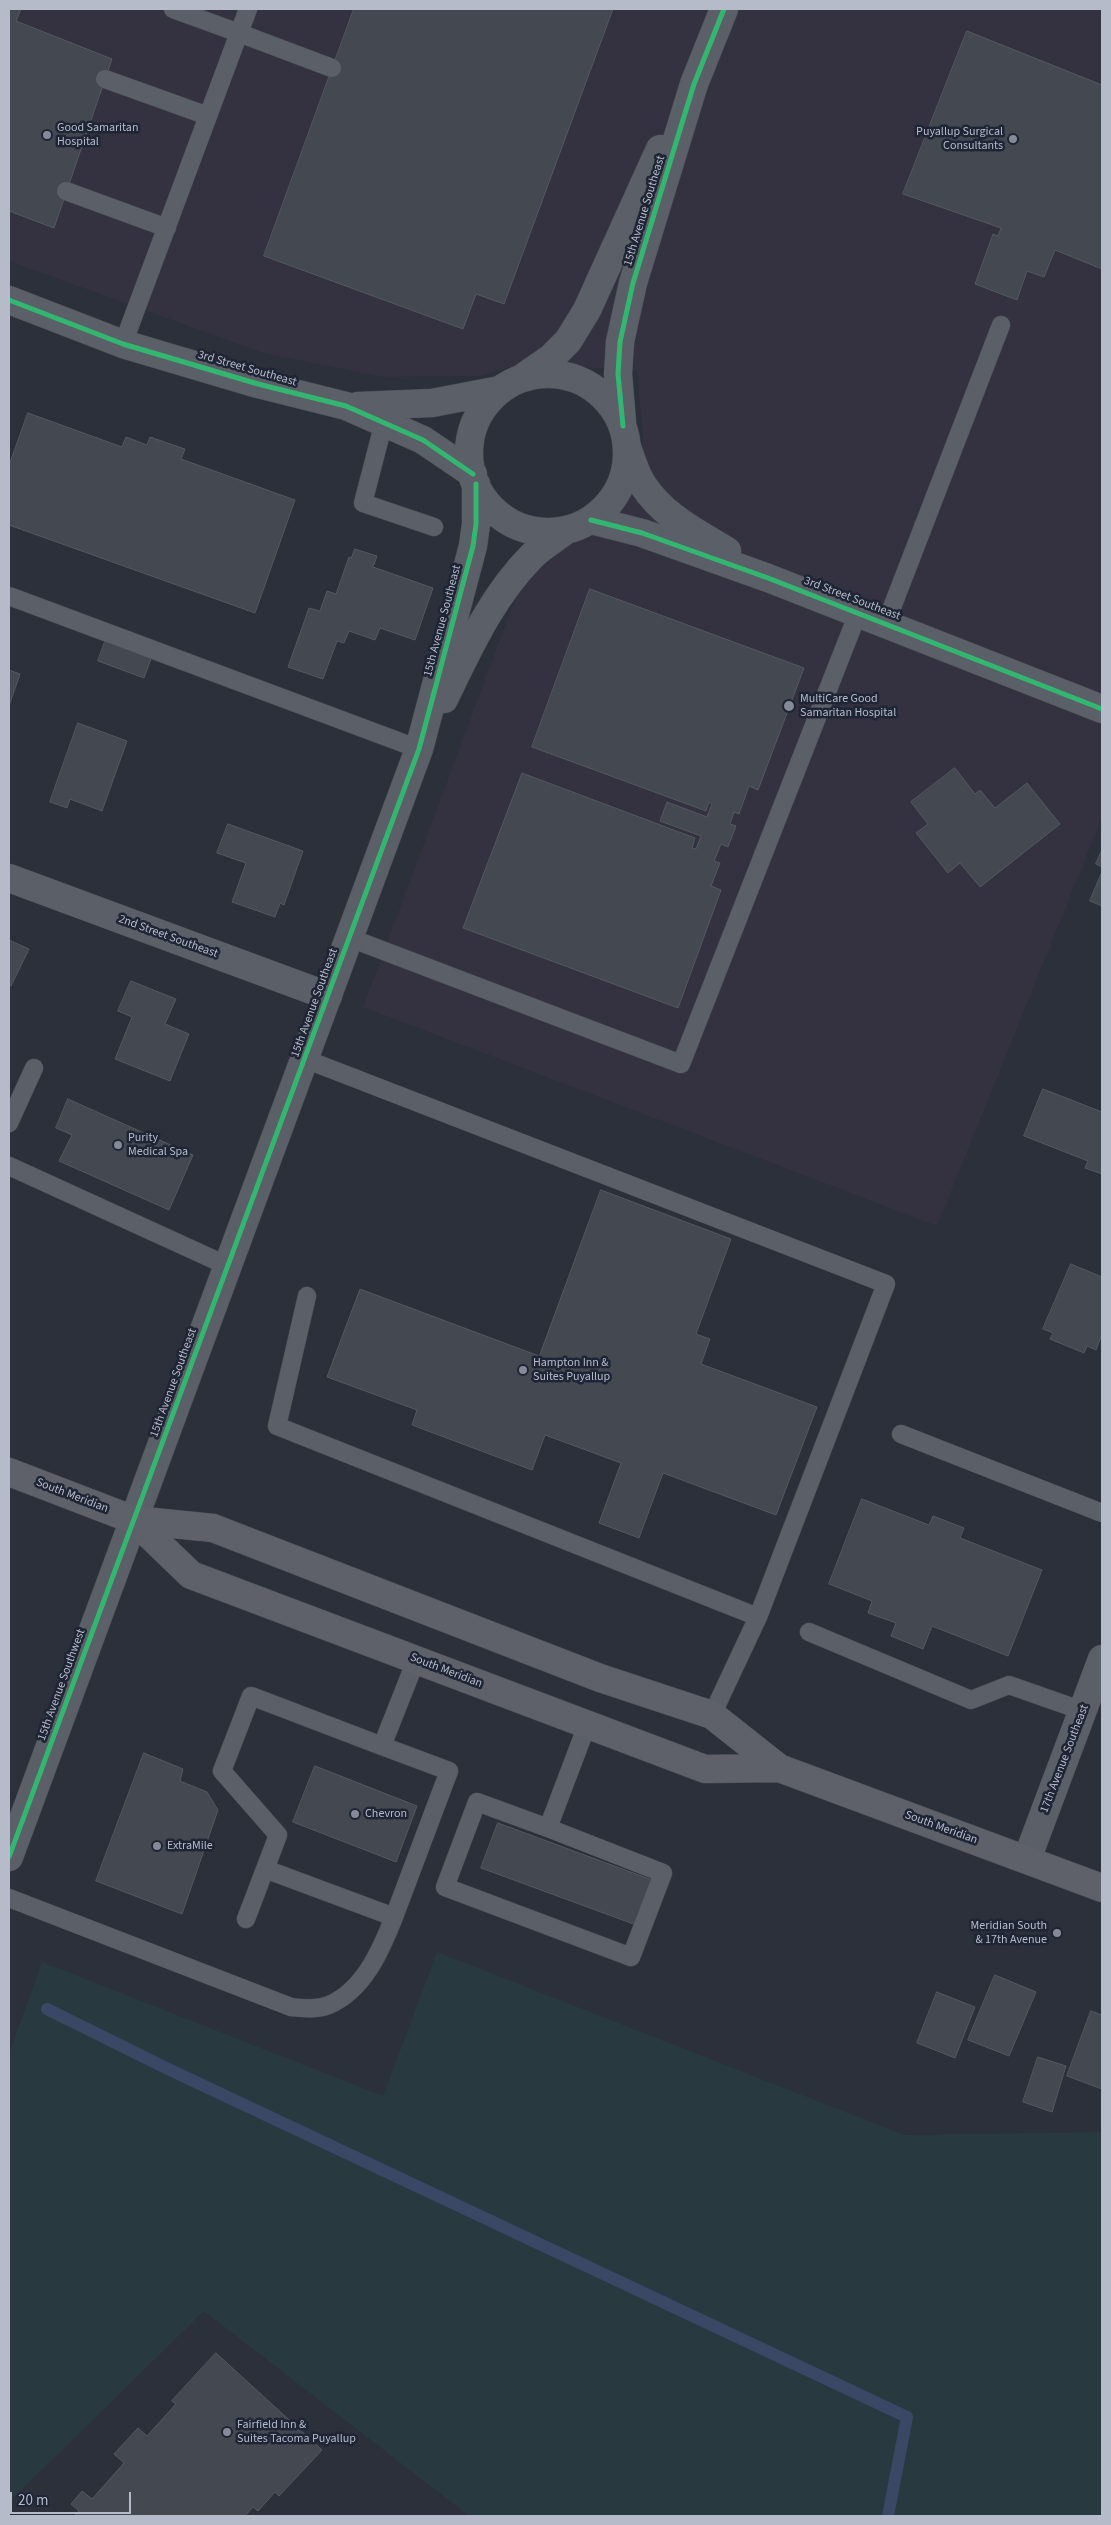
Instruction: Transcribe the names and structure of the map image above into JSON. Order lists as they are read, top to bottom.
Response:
{
  "streets": {
    "main road": ["South Meridian"],
    "street": [
      "15th Avenue Southeast",
      "3rd Street Southeast",
      "2nd Street Southeast",
      "15th Avenue Southwest",
      "17th Avenue Southeast"
    ]
  },
  "crossings": [
    ["15th Avenue Southeast", "3rd Street Southeast"],
    ["15th Avenue Southeast", "2nd Street Southeast"],
    ["15th Avenue Southeast", "South Meridian"],
    ["15th Avenue Southeast", "15th Avenue Southwest"],
    ["South Meridian", "15th Avenue Southwest"],
    ["South Meridian", "17th Avenue Southeast"]
  ],
  "places": [
    "Good Samaritan Hospital",
    "Puyallup Surgical Consultants",
    "MultiCare Good Samaritan Hospital",
    "Purity Medical Spa",
    "Hampton Inn & Suites Puyallup",
    "Chevron",
    "ExtraMile",
    "Meridian South & 17th Avenue",
    "Fairfield Inn & Suites Tacoma Puyallup"
  ],
  "scale_bar": "20 m"
}
